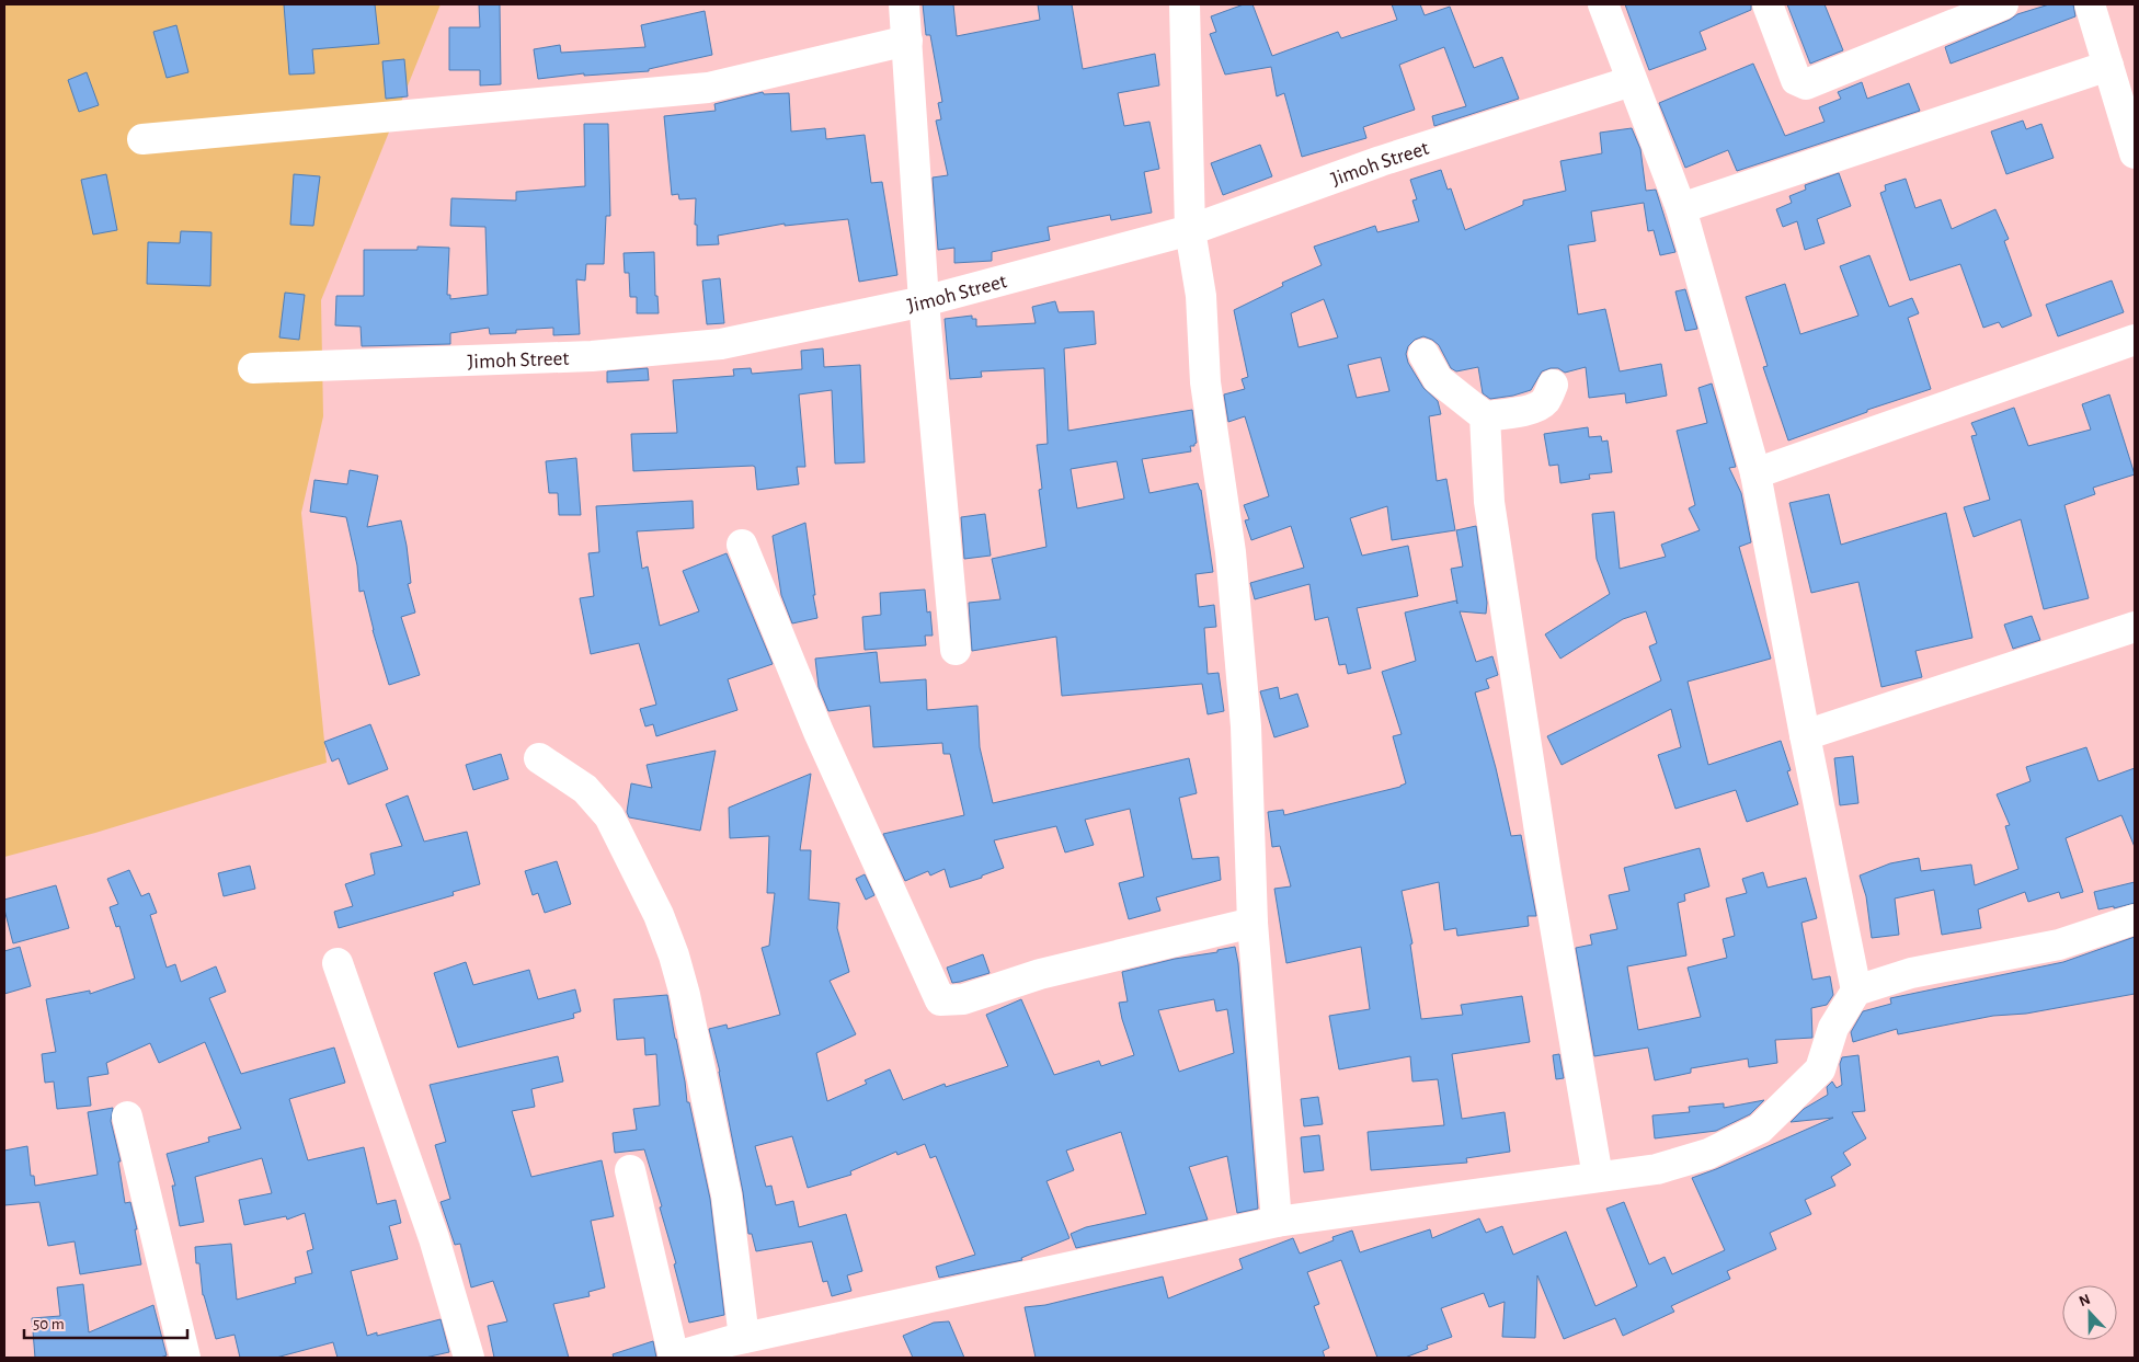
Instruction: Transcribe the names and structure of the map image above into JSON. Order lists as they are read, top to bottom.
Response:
{
  "streets": {
    "street": ["Jimoh Street"]
  },
  "scale_bar": "50 m",
  "north": "top"
}
